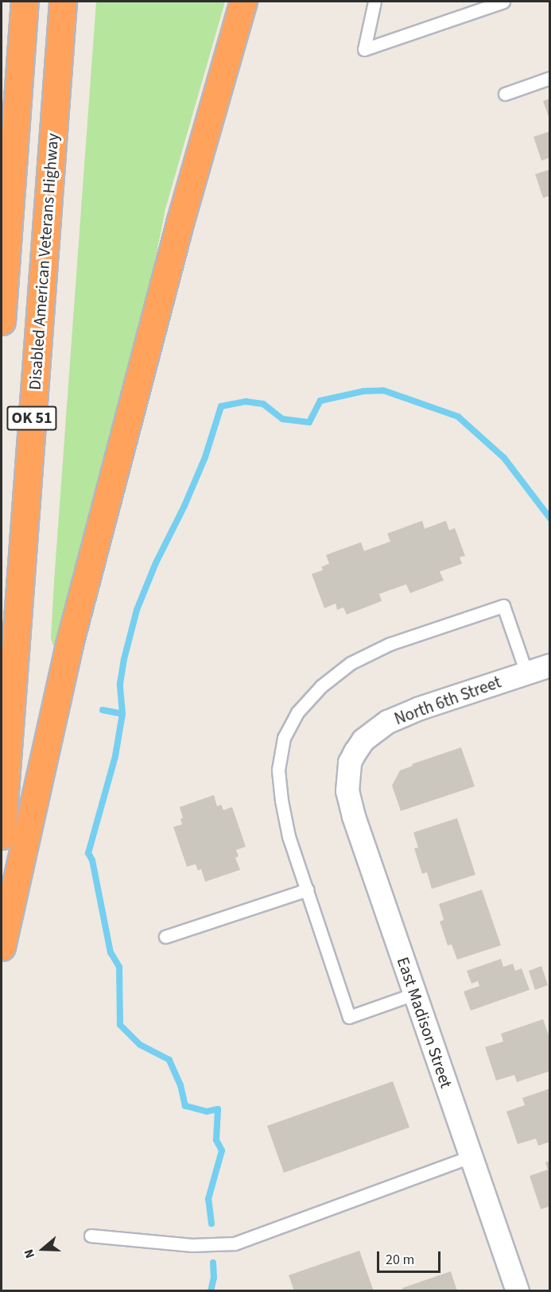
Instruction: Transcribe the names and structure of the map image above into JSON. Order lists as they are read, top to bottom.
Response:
{
  "streets": {
    "highway": ["Disabled American Veterans Highway", "OK 51"],
    "street": ["North 6th Street", "East Madison Street"]
  },
  "crossings": [
    ["North 6th Street", "East Madison Street"]
  ],
  "scale_bar": "20 m",
  "north": "left"
}
